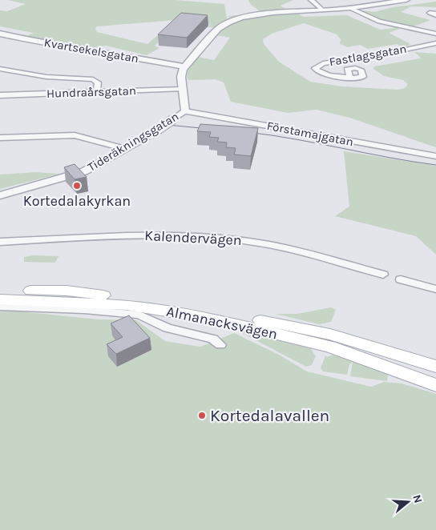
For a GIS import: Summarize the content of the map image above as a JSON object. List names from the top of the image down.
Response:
{
  "streets": {
    "main road": ["Almanacksvägen"],
    "street": [
      "Kvartsekelsgatan",
      "Fastlagsgatan",
      "Hundraårsgatan",
      "Förstamajgatan",
      "Tideräkningsgatan",
      "Kalendervägen"
    ]
  },
  "crossings": [
    ["Kvartsekelsgatan", "Tideräkningsgatan"],
    ["Hundraårsgatan", "Tideräkningsgatan"],
    ["Förstamajgatan", "Tideräkningsgatan"]
  ],
  "places": ["Kortedalakyrkan", "Kortedalavallen"],
  "north": "right"
}
